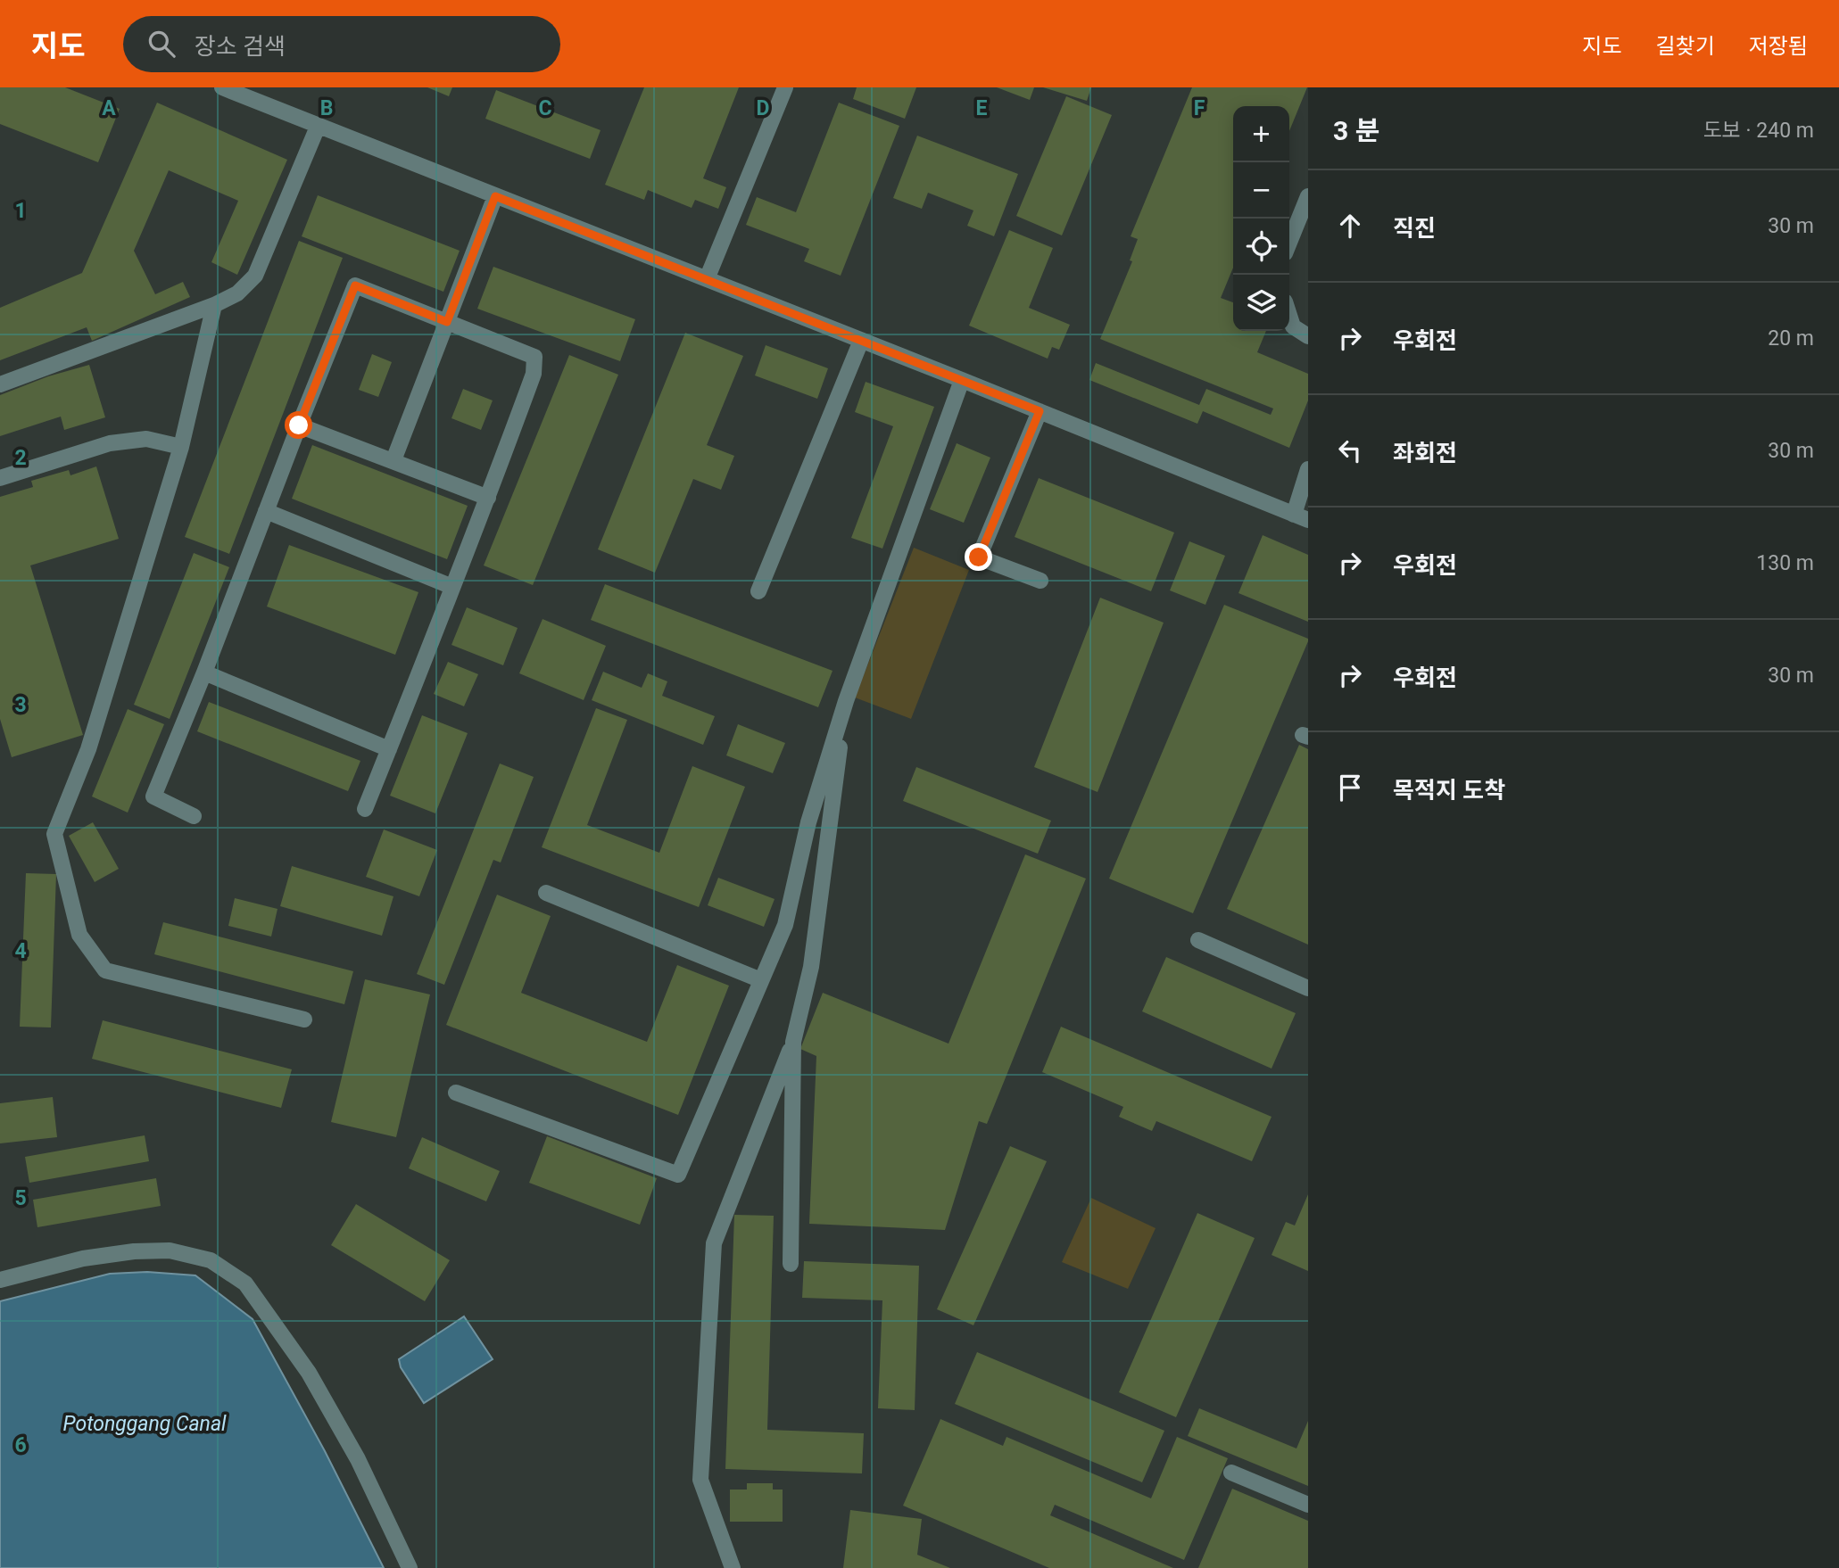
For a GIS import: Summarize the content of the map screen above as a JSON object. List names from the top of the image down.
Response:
{
  "water": ["Potonggang Canal"],
  "page": {
    "header": "지도",
    "search": "장소 검색",
    "nav": ["지도", "길찾기", "저장됨"],
    "heading": ["3 분", "도보 · 240 m"],
    "map_buttons": ["+", "−"],
    "list": [
      ["직진", "30 m"],
      ["우회전", "20 m"],
      ["좌회전", "30 m"],
      ["우회전", "130 m"],
      ["우회전", "30 m"],
      "목적지 도착"
    ]
  },
  "grid": {
    "columns": [
      "A",
      "B",
      "C",
      "D",
      "E",
      "F"
    ],
    "rows": [
      "1",
      "2",
      "3",
      "4",
      "5",
      "6"
    ]
  }
}
